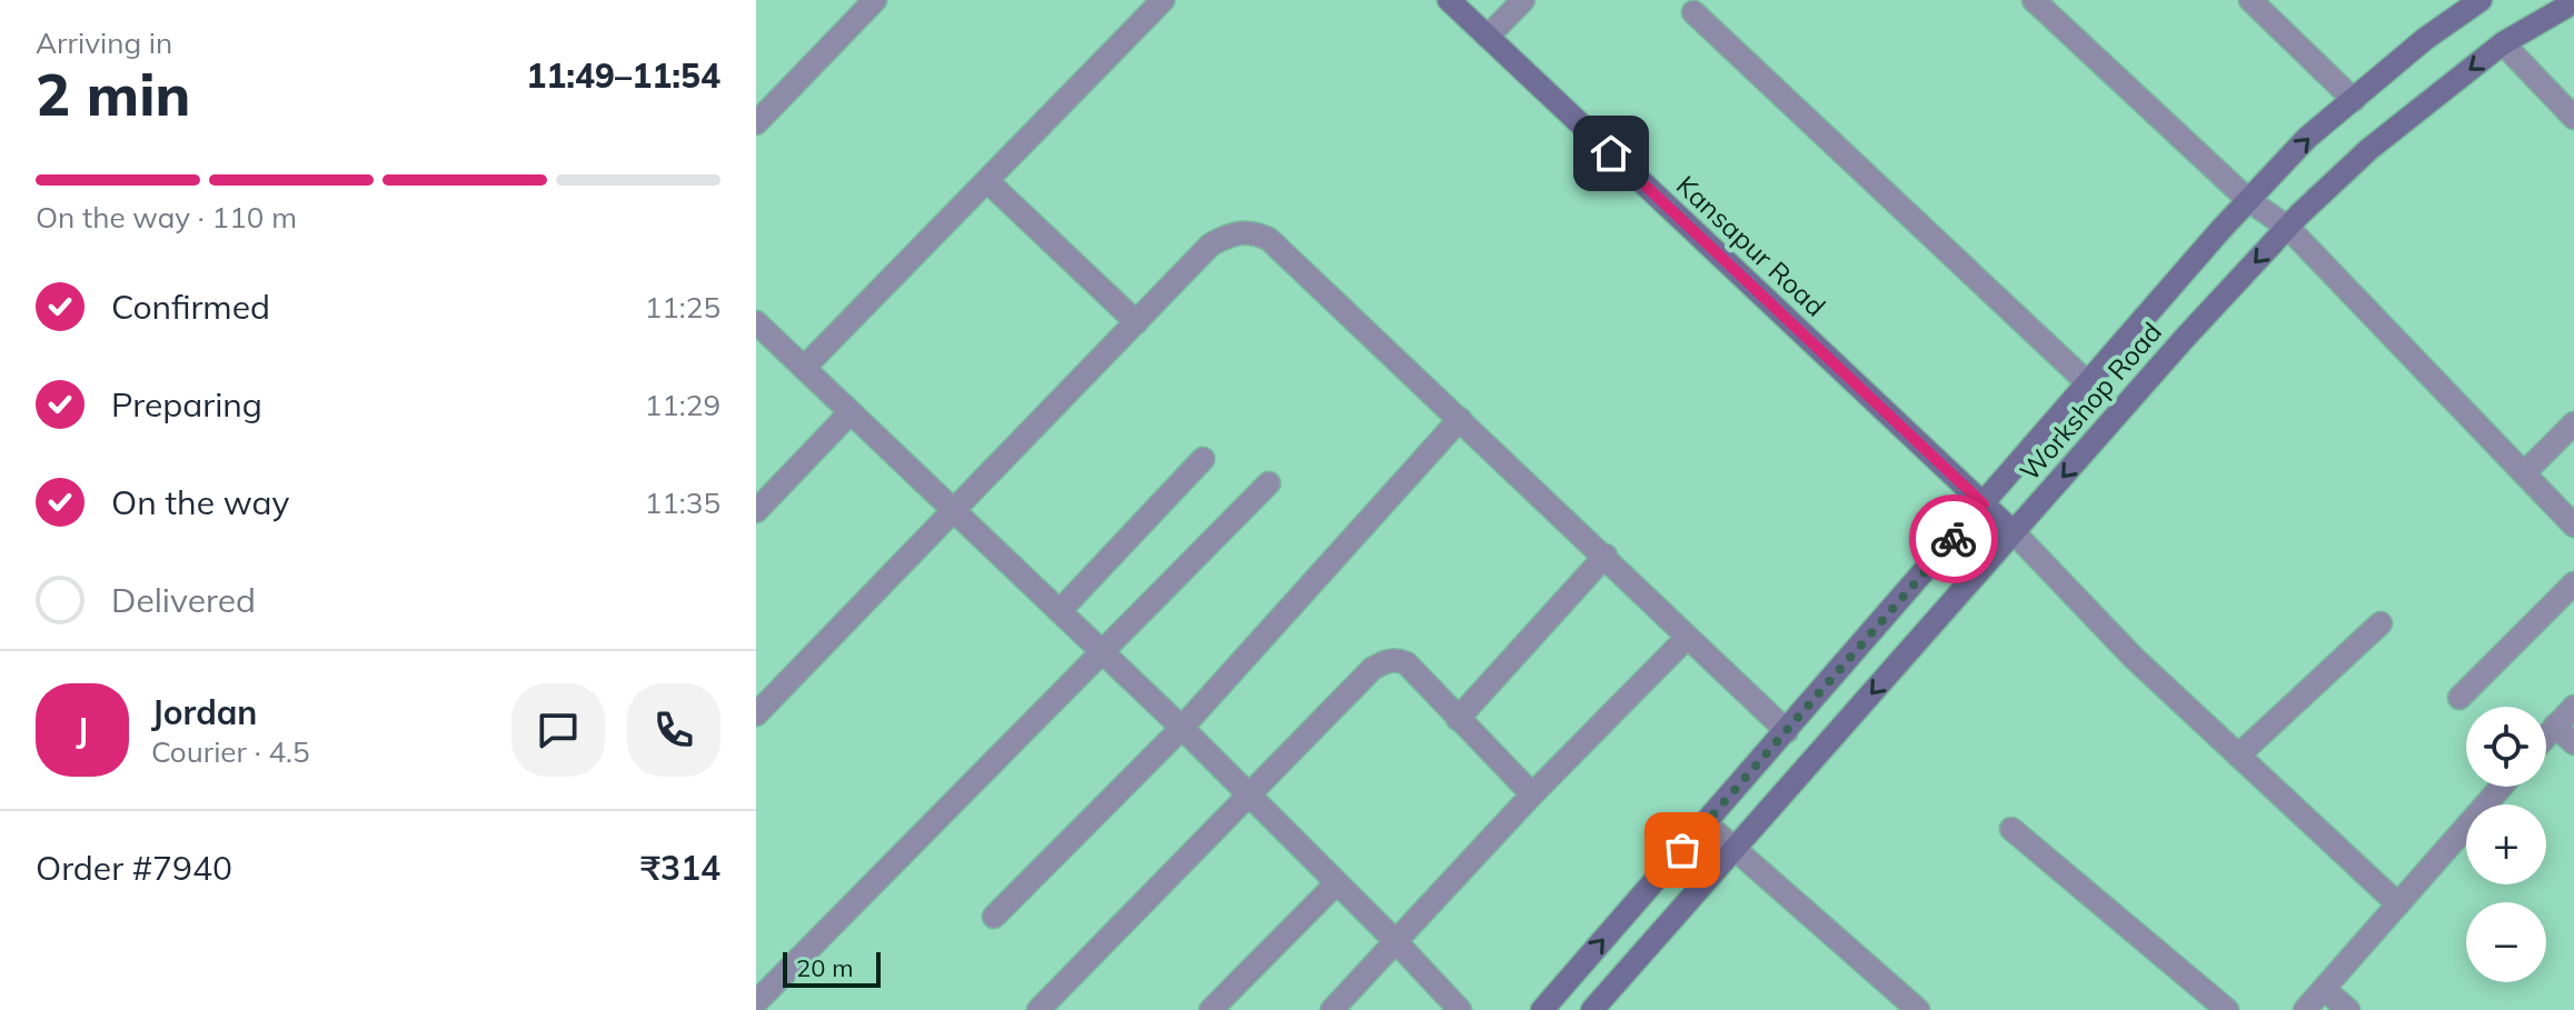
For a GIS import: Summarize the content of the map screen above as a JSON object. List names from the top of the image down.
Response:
{
  "streets": {
    "main road": ["Kansapur Road", "Workshop Road"]
  },
  "crossings": [
    ["Kansapur Road", "Workshop Road"]
  ],
  "scale_bar": "20 m",
  "page": {
    "heading": ["2 min", "Arriving in", "11:49–11:54"],
    "panel": [
      "Jordan",
      "Courier · 4.5",
      "Order #7940",
      "₹314"
    ],
    "bar": "On the way · 110 m",
    "list": [
      ["Confirmed", "11:25"],
      ["Preparing", "11:29"],
      ["On the way", "11:35"],
      "Delivered"
    ],
    "round": "J",
    "map_buttons": ["+", "−"],
    "scale": "20 m"
  }
}
